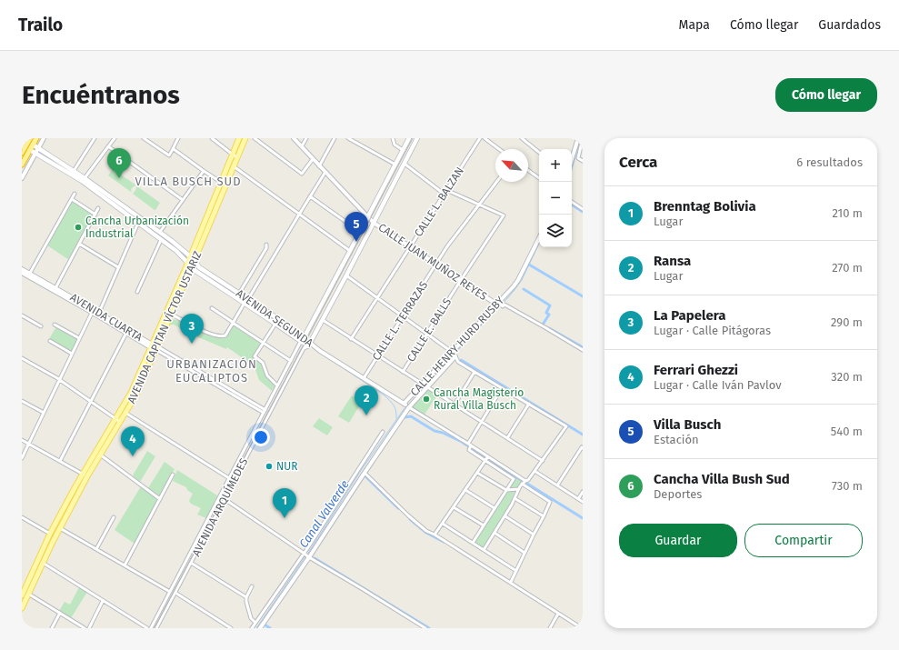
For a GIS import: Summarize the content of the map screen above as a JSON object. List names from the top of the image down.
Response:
{
  "streets": {
    "main road": ["AVENIDA SEGUNDA", "AVENIDA CAPITAN VÍCTOR USTARIZ", "AVENIDA ARQUÍMEDES"],
    "street": [
      "CALLE L. BALZAN",
      "CALLE JUAN MUÑOZ REYES",
      "AVENIDA CUARTA",
      "CALLE L. TERRAZAS",
      "CALLE E. BALLS",
      "CALLE HENRY HURD RUSBY"
    ]
  },
  "crossings": [
    ["CALLE L. BALZAN", "CALLE JUAN MUÑOZ REYES"],
    ["CALLE JUAN MUÑOZ REYES", "CALLE L. TERRAZAS"],
    ["CALLE JUAN MUÑOZ REYES", "CALLE E. BALLS"],
    ["CALLE JUAN MUÑOZ REYES", "CALLE HENRY HURD RUSBY"],
    ["CALLE JUAN MUÑOZ REYES", "AVENIDA ARQUÍMEDES"],
    ["AVENIDA CUARTA", "AVENIDA CAPITAN VÍCTOR USTARIZ"],
    ["AVENIDA CUARTA", "AVENIDA ARQUÍMEDES"],
    ["AVENIDA SEGUNDA", "CALLE L. TERRAZAS"],
    ["AVENIDA SEGUNDA", "AVENIDA CAPITAN VÍCTOR USTARIZ"],
    ["AVENIDA SEGUNDA", "CALLE HENRY HURD RUSBY"],
    ["AVENIDA SEGUNDA", "AVENIDA ARQUÍMEDES"],
    ["CALLE L. TERRAZAS", "CALLE E. BALLS"]
  ],
  "districts": ["VILLA BUSCH SUD", "URBANIZACIÓN EUCALIPTOS"],
  "water": ["Canal Valverde"],
  "places": ["Cancha Urbanización Industrial", "Cancha Magisterio Rural Villa Busch", "NUR"],
  "north": "top left",
  "page": {
    "header": "Trailo",
    "nav": ["Mapa", "Cómo llegar", "Guardados"],
    "buttons": [
      "Cómo llegar",
      ["Guardar", "Compartir"]
    ],
    "title": "Encuéntranos",
    "heading": ["Cerca", "6 resultados"],
    "pins": [
      "6",
      "5",
      "3",
      "2",
      "4",
      "1"
    ],
    "map_buttons": ["+", "−"],
    "list": [
      {
        "mark": "1",
        "name": "Brenntag Bolivia",
        "note": "Lugar",
        "value": "210 m"
      },
      {
        "mark": "2",
        "name": "Ransa",
        "note": "Lugar",
        "value": "270 m"
      },
      {
        "mark": "3",
        "name": "La Papelera",
        "note": "Lugar · Calle Pitágoras",
        "value": "290 m"
      },
      {
        "mark": "4",
        "name": "Ferrari Ghezzi",
        "note": "Lugar · Calle Iván Pavlov",
        "value": "320 m"
      },
      {
        "mark": "5",
        "name": "Villa Busch",
        "note": "Estación",
        "value": "540 m"
      },
      {
        "mark": "6",
        "name": "Cancha Villa Bush Sud",
        "note": "Deportes",
        "value": "730 m"
      }
    ]
  }
}
